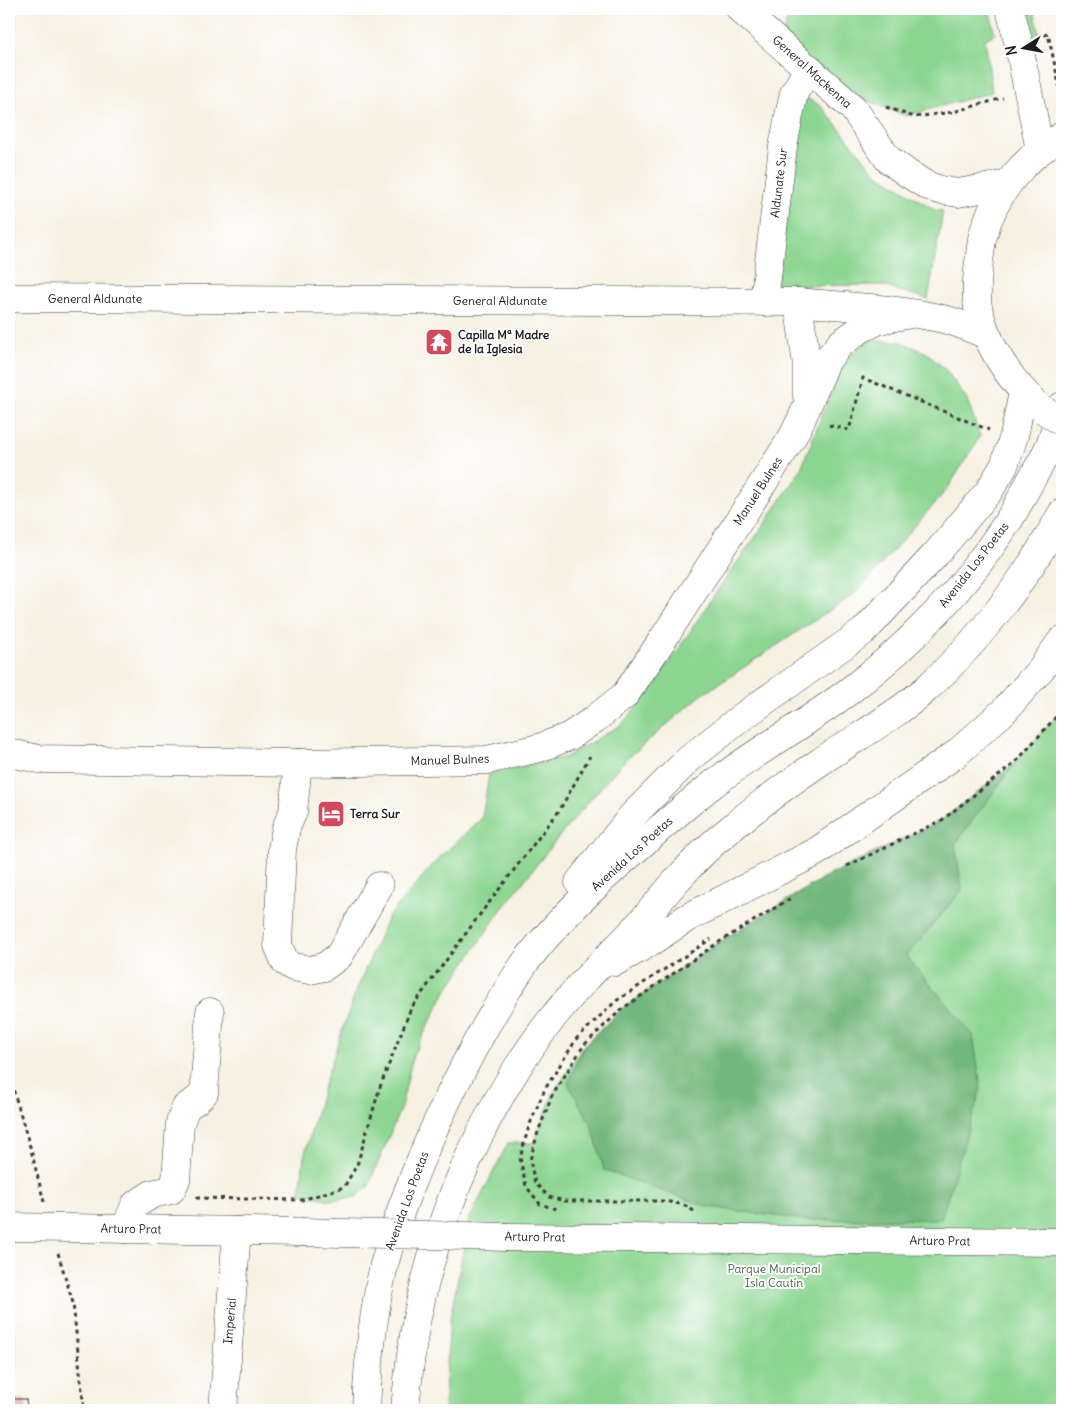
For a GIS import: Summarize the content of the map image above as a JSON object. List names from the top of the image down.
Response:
{
  "streets": {
    "main road": [
      "General Mackenna",
      "Aldunate Sur",
      "General Aldunate",
      "Manuel Bulnes",
      "Avenida Los Poetas",
      "Arturo Prat",
      "Imperial"
    ]
  },
  "crossings": [
    ["General Mackenna", "Aldunate Sur"],
    ["Aldunate Sur", "General Aldunate"],
    ["General Aldunate", "Manuel Bulnes"],
    ["Arturo Prat", "Imperial"]
  ],
  "parks": ["Parque Municipal Isla Cautín"],
  "places": {
    "temple": ["Capilla Mª Madre de la Iglesia"],
    "hotel": ["Terra Sur"]
  },
  "north": "left"
}
